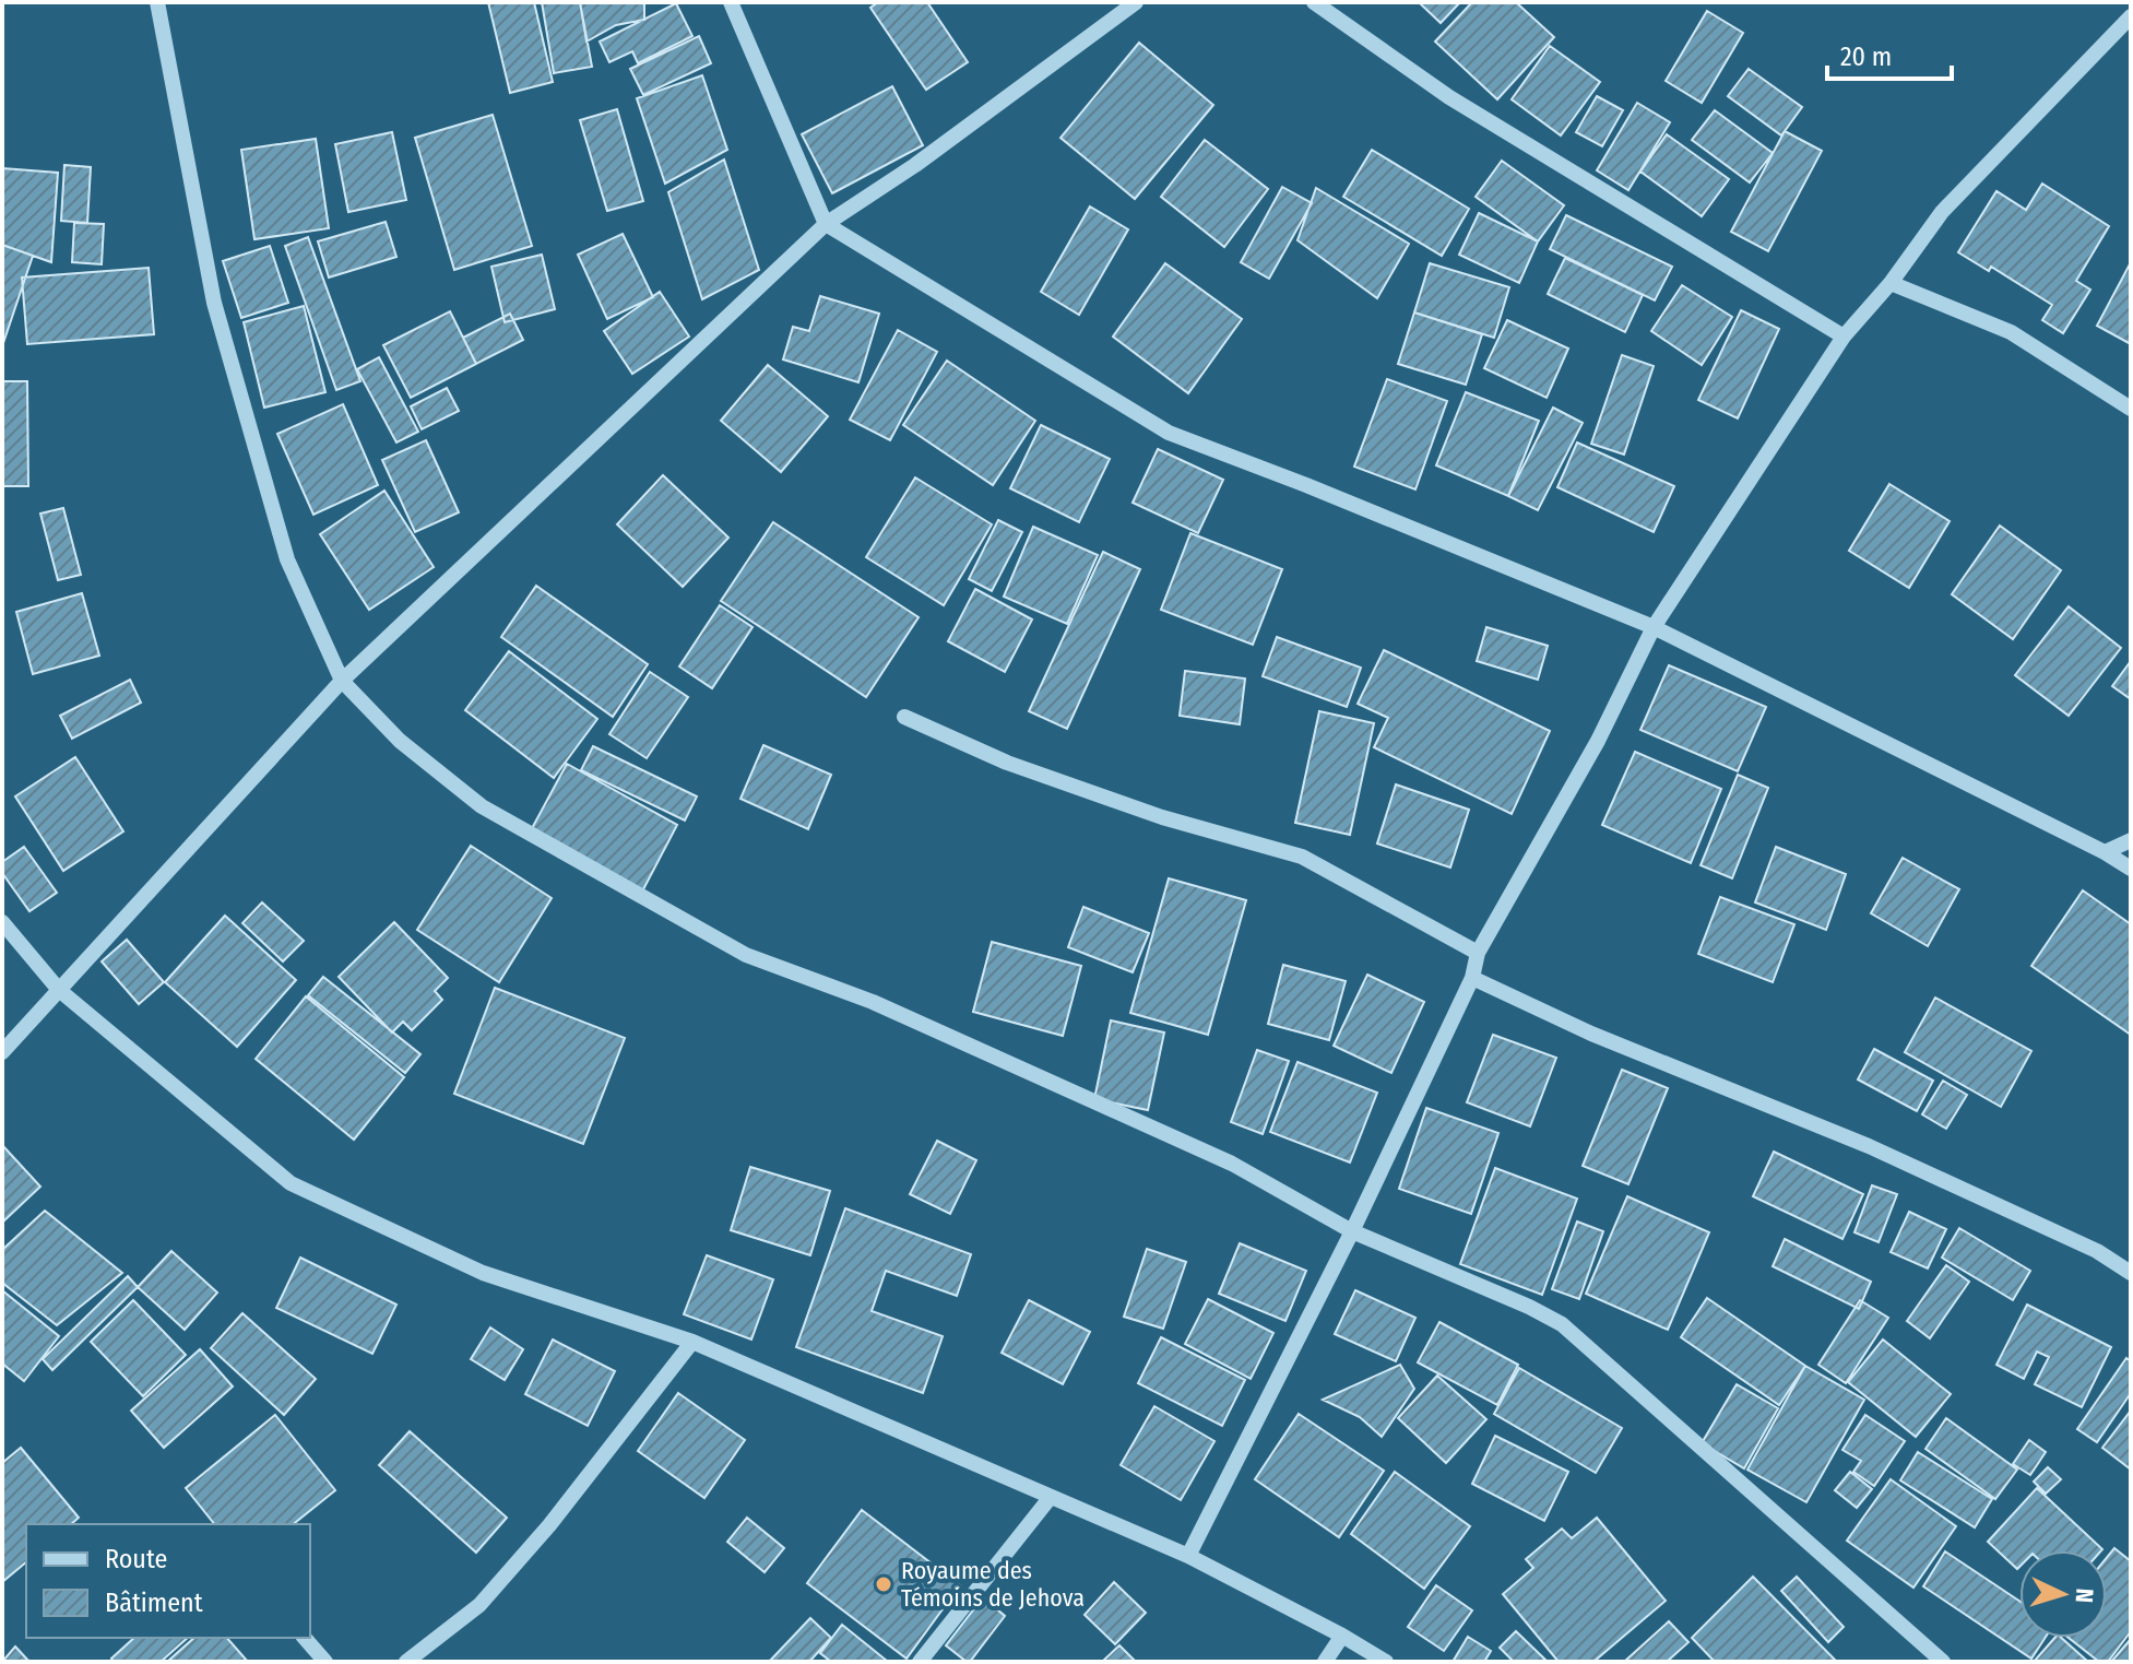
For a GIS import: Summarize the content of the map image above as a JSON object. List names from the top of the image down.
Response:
{
  "places": ["Royaume des Témoins de Jehova"],
  "legend": ["Route", "Bâtiment"],
  "scale_bar": "20 m",
  "north": "right"
}
